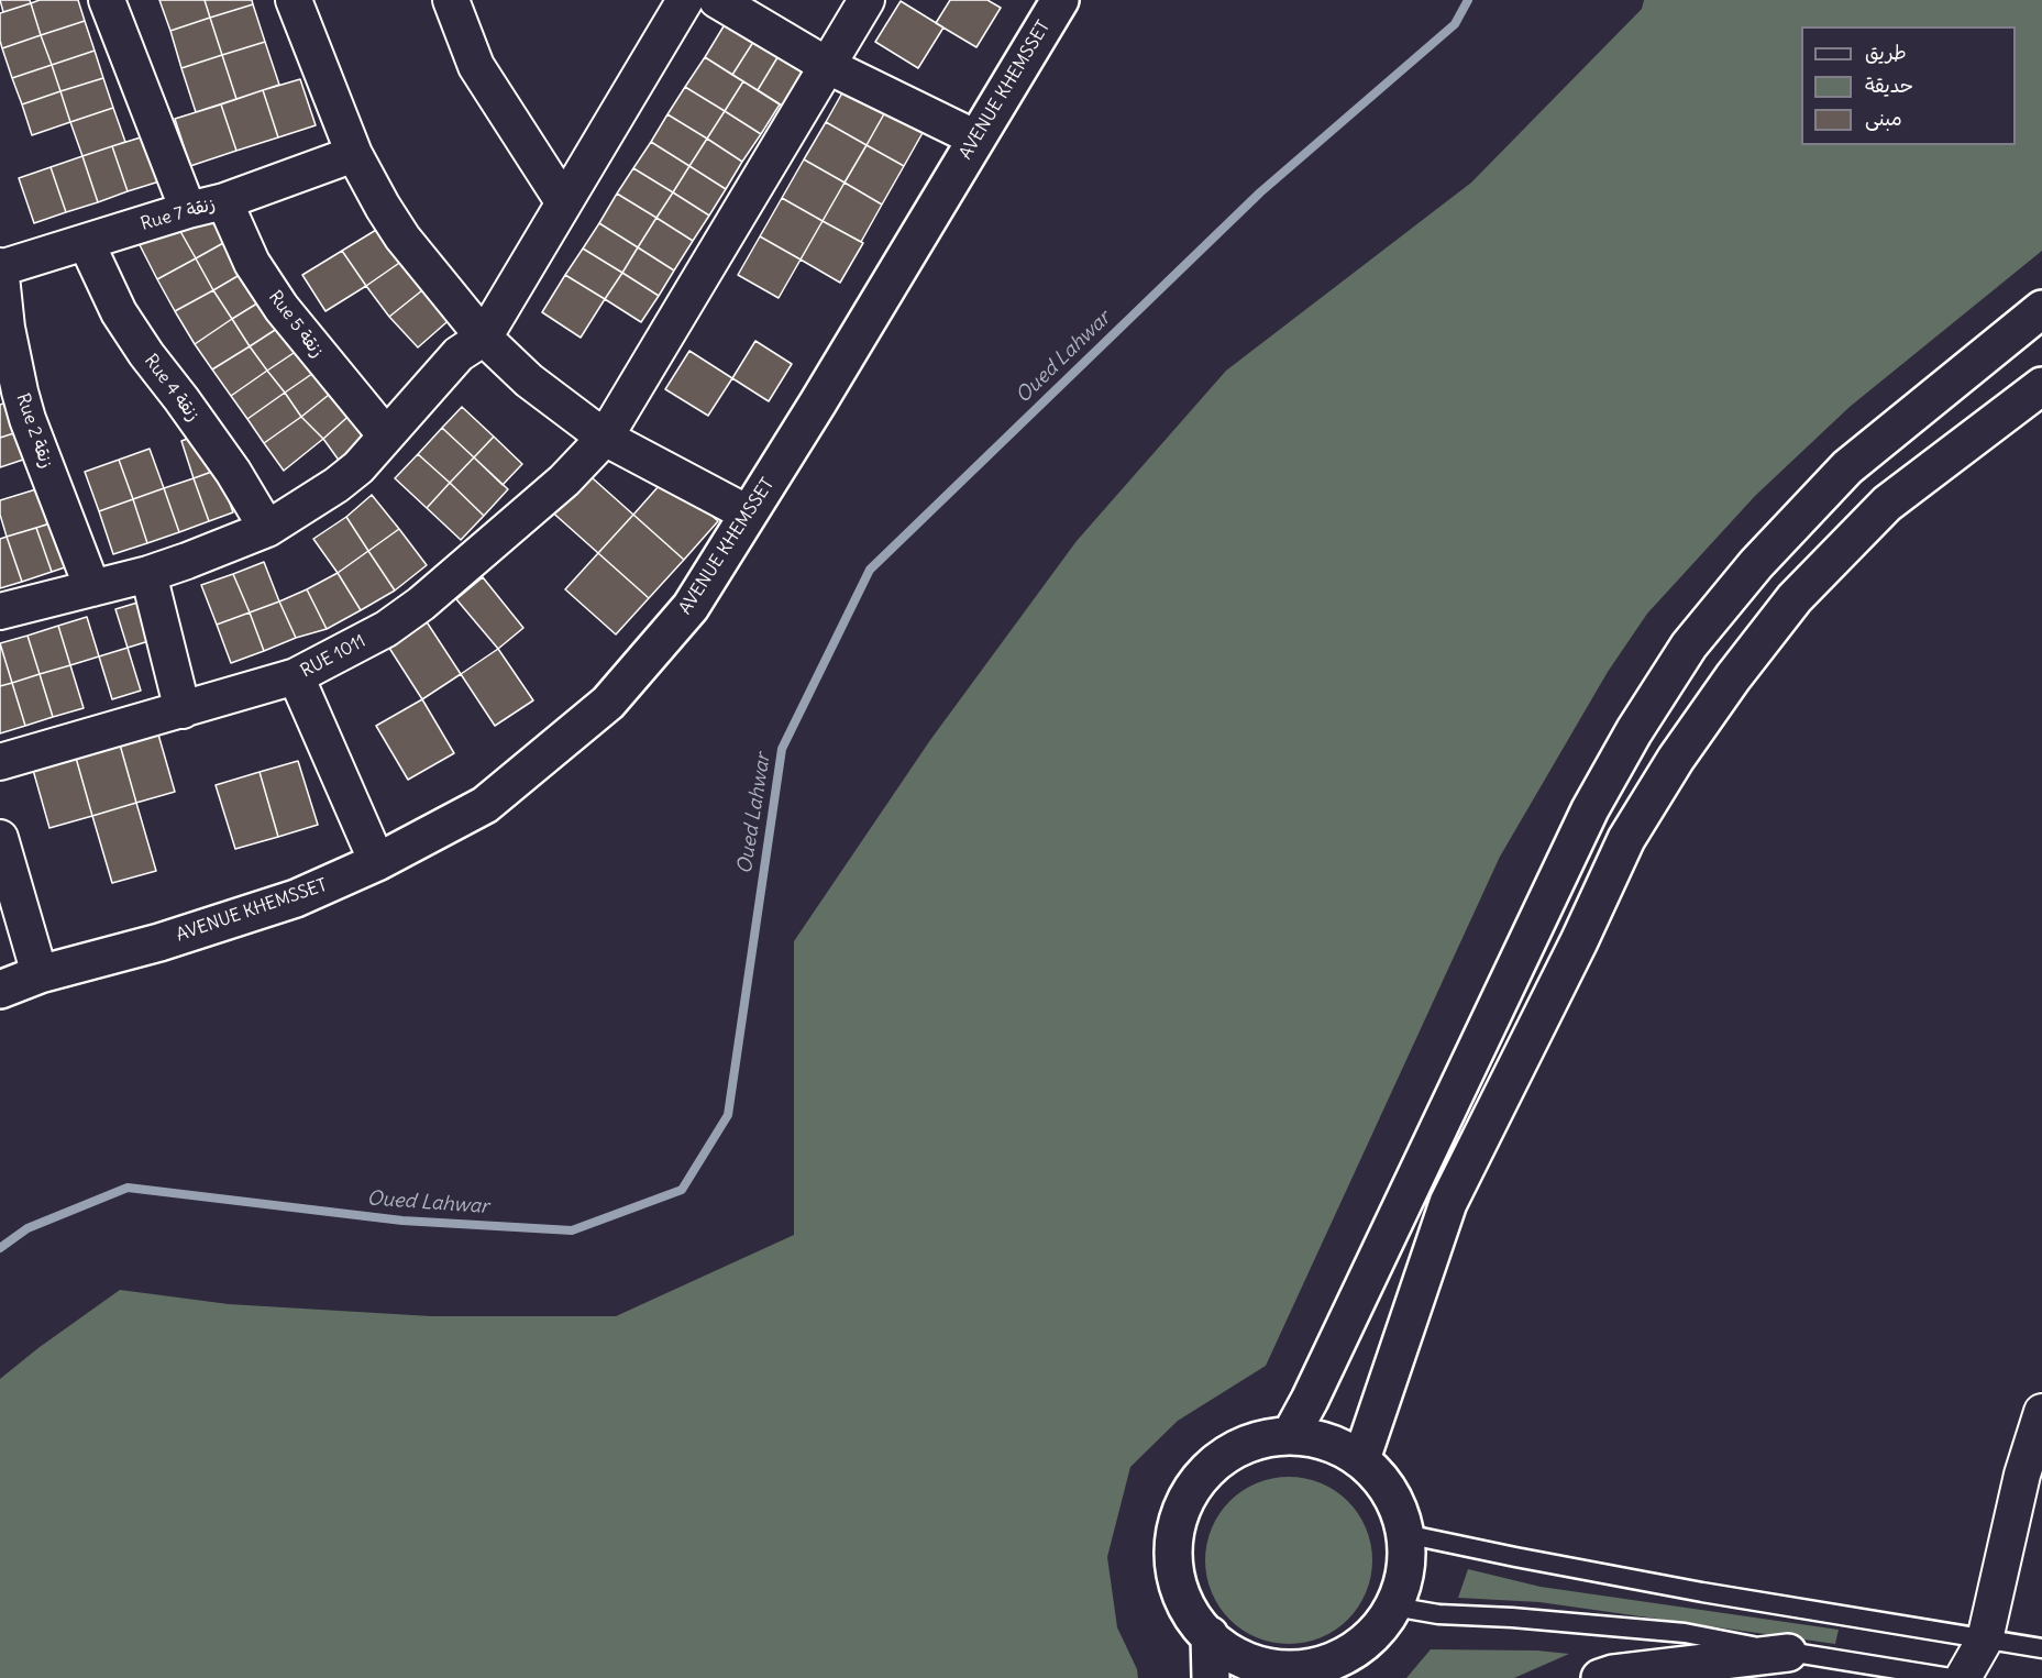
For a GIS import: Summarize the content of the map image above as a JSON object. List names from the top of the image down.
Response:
{
  "streets": {
    "street": [
      "AVENUE KHEMSSET",
      "Rue 7 زنقة",
      "Rue 5 زنقة",
      "Rue 4 زنقة",
      "Rue 2 زنقة",
      "RUE 1011"
    ]
  },
  "crossings": [
    ["Rue 7 زنقة", "Rue 5 زنقة"],
    ["Rue 7 زنقة", "Rue 4 زنقة"],
    ["Rue 7 زنقة", "Rue 2 زنقة"]
  ],
  "water": ["Oued Lahwar"],
  "legend": ["طريق", "حديقة", "مبنى"]
}
